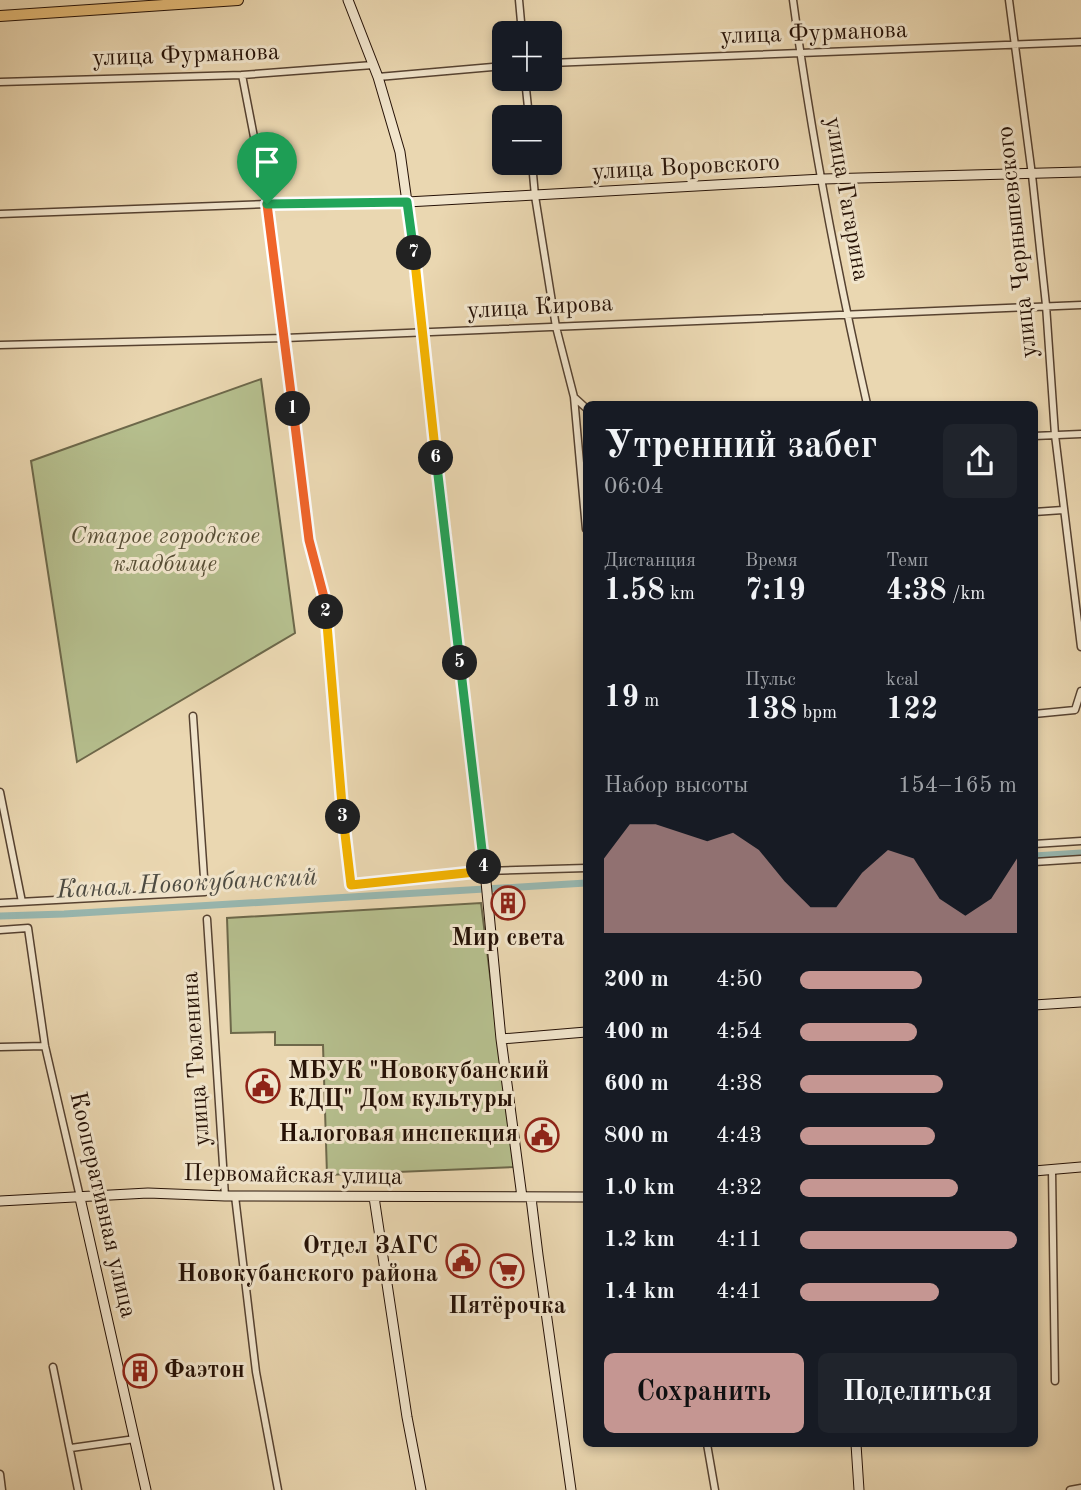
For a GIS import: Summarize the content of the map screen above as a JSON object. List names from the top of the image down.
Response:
{
  "streets": {
    "main road": ["улица Воровского", "Первомайская улица", "Кооперативная улица"],
    "street": [
      "улица Фурманова",
      "улица Гагарина",
      "улица Чернышевского",
      "улица Кирова",
      "улица Тюленина"
    ]
  },
  "crossings": [
    ["улица Фурманова", "улица Гагарина"],
    ["улица Фурманова", "улица Чернышевского"],
    ["улица Воровского", "улица Гагарина"],
    ["улица Воровского", "улица Чернышевского"],
    ["улица Гагарина", "улица Кирова"],
    ["улица Чернышевского", "улица Кирова"],
    ["улица Тюленина", "Первомайская улица"],
    ["Первомайская улица", "Кооперативная улица"]
  ],
  "water": ["Канал Новокубанский"],
  "parks": ["Старое городское кладбище"],
  "places": {
    "building": ["Мир света", "Фаэтон"],
    "public building": ["МБУК \"Новокубанский КДЦ\" Дом культуры", "Налоговая инспекция", "Отдел ЗАГС Новокубанского района"],
    "supermarket": ["Пятёрочка"]
  },
  "page": {
    "map_buttons": ["+", "−"],
    "pins": [
      "7",
      "1",
      "6",
      "2",
      "5",
      "3",
      "4"
    ],
    "heading": ["Утренний забег", "06:04"],
    "stats": [
      ["Дистанция", "1.58 km"],
      ["Время", "7:19"],
      ["Темп", "4:38 /km"],
      ["19 m"],
      ["Пульс", "138 bpm"],
      ["kcal", "122"]
    ],
    "chart": ["Набор высоты", "154–165 m"],
    "list": [
      {
        "name": "200 m",
        "note": "4:50"
      },
      {
        "name": "400 m",
        "note": "4:54"
      },
      {
        "name": "600 m",
        "note": "4:38"
      },
      {
        "name": "800 m",
        "note": "4:43"
      },
      {
        "name": "1.0 km",
        "note": "4:32"
      },
      {
        "name": "1.2 km",
        "note": "4:11"
      },
      {
        "name": "1.4 km",
        "note": "4:41"
      }
    ],
    "buttons": ["Сохранить", "Поделиться"]
  }
}
